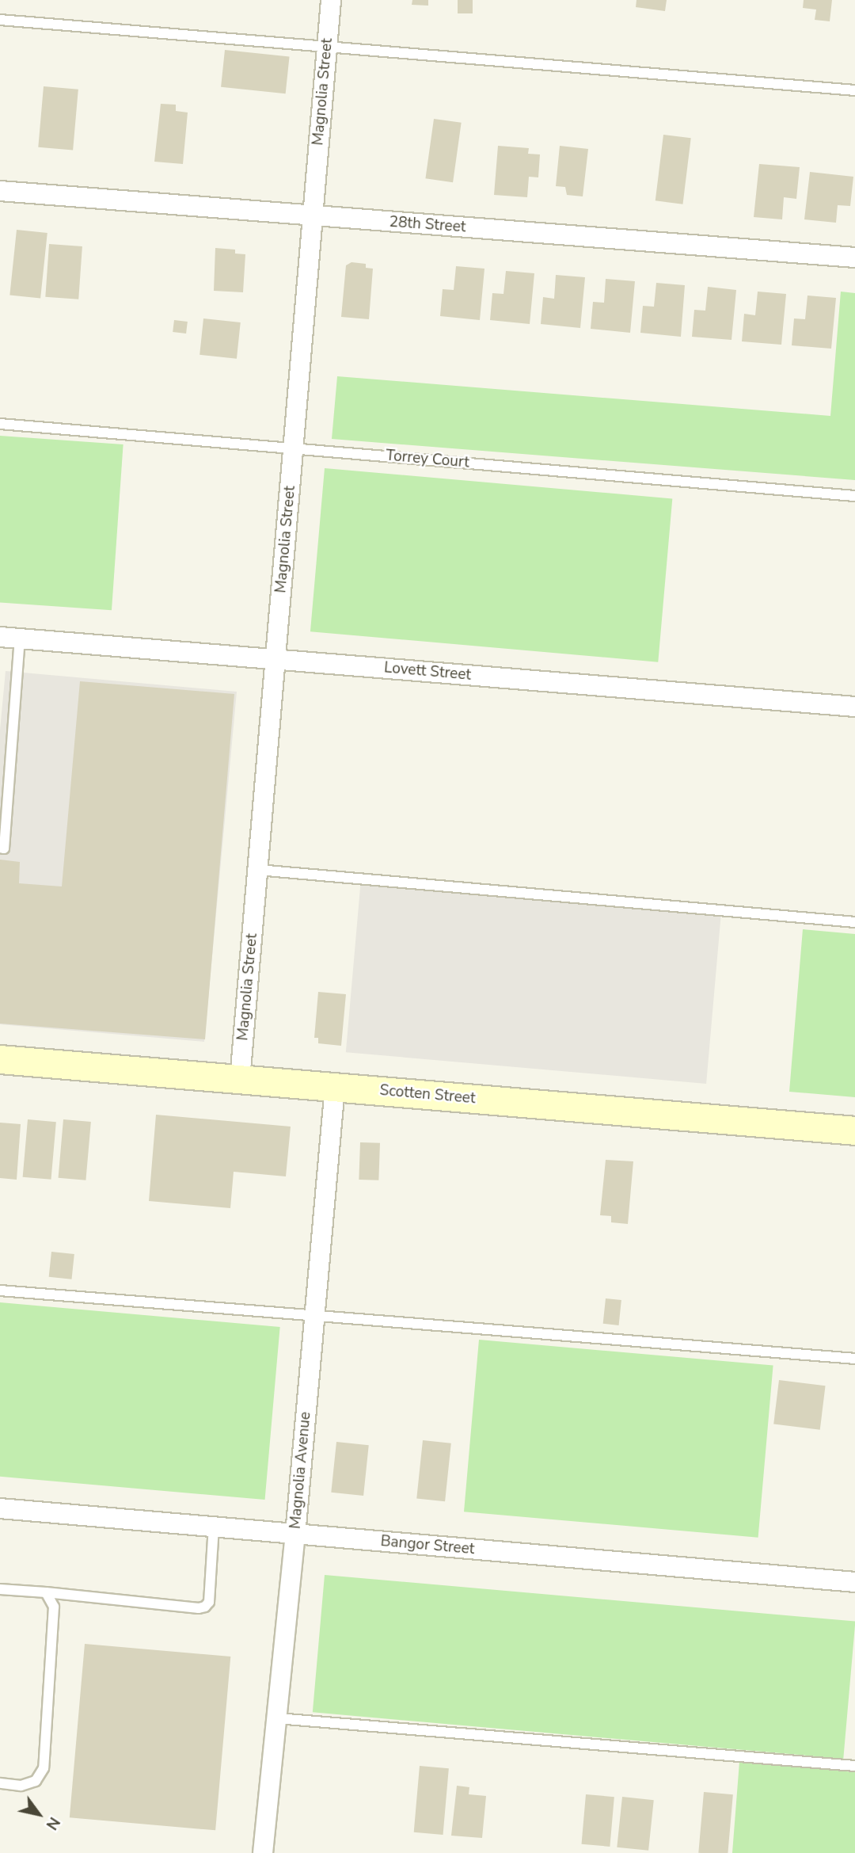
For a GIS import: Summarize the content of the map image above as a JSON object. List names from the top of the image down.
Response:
{
  "streets": {
    "street": [
      "Magnolia Street",
      "28th Street",
      "Lovett Street",
      "Scotten Street",
      "Magnolia Avenue",
      "Bangor Street"
    ],
    "lane": ["Torrey Court"]
  },
  "crossings": [
    ["Magnolia Street", "28th Street"],
    ["Magnolia Street", "Torrey Court"],
    ["Magnolia Street", "Lovett Street"],
    ["Magnolia Street", "Scotten Street"],
    ["Scotten Street", "Magnolia Avenue"],
    ["Magnolia Avenue", "Bangor Street"]
  ],
  "north": "bottom right"
}
